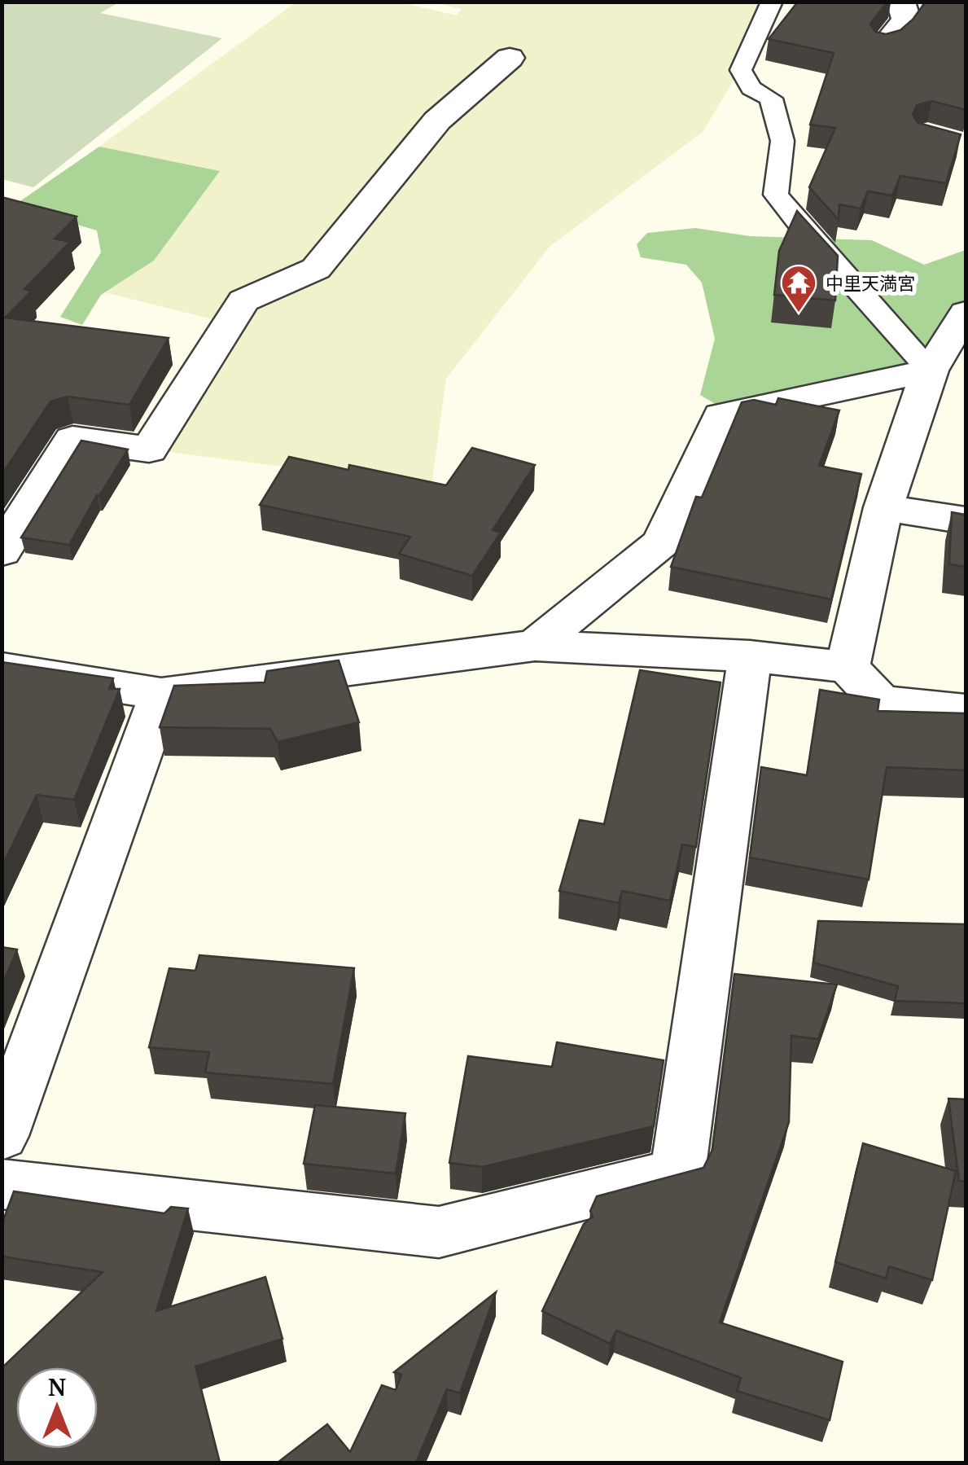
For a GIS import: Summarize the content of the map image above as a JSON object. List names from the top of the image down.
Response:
{
  "places": {
    "temple": ["中里天満宮"]
  },
  "north": "top"
}
